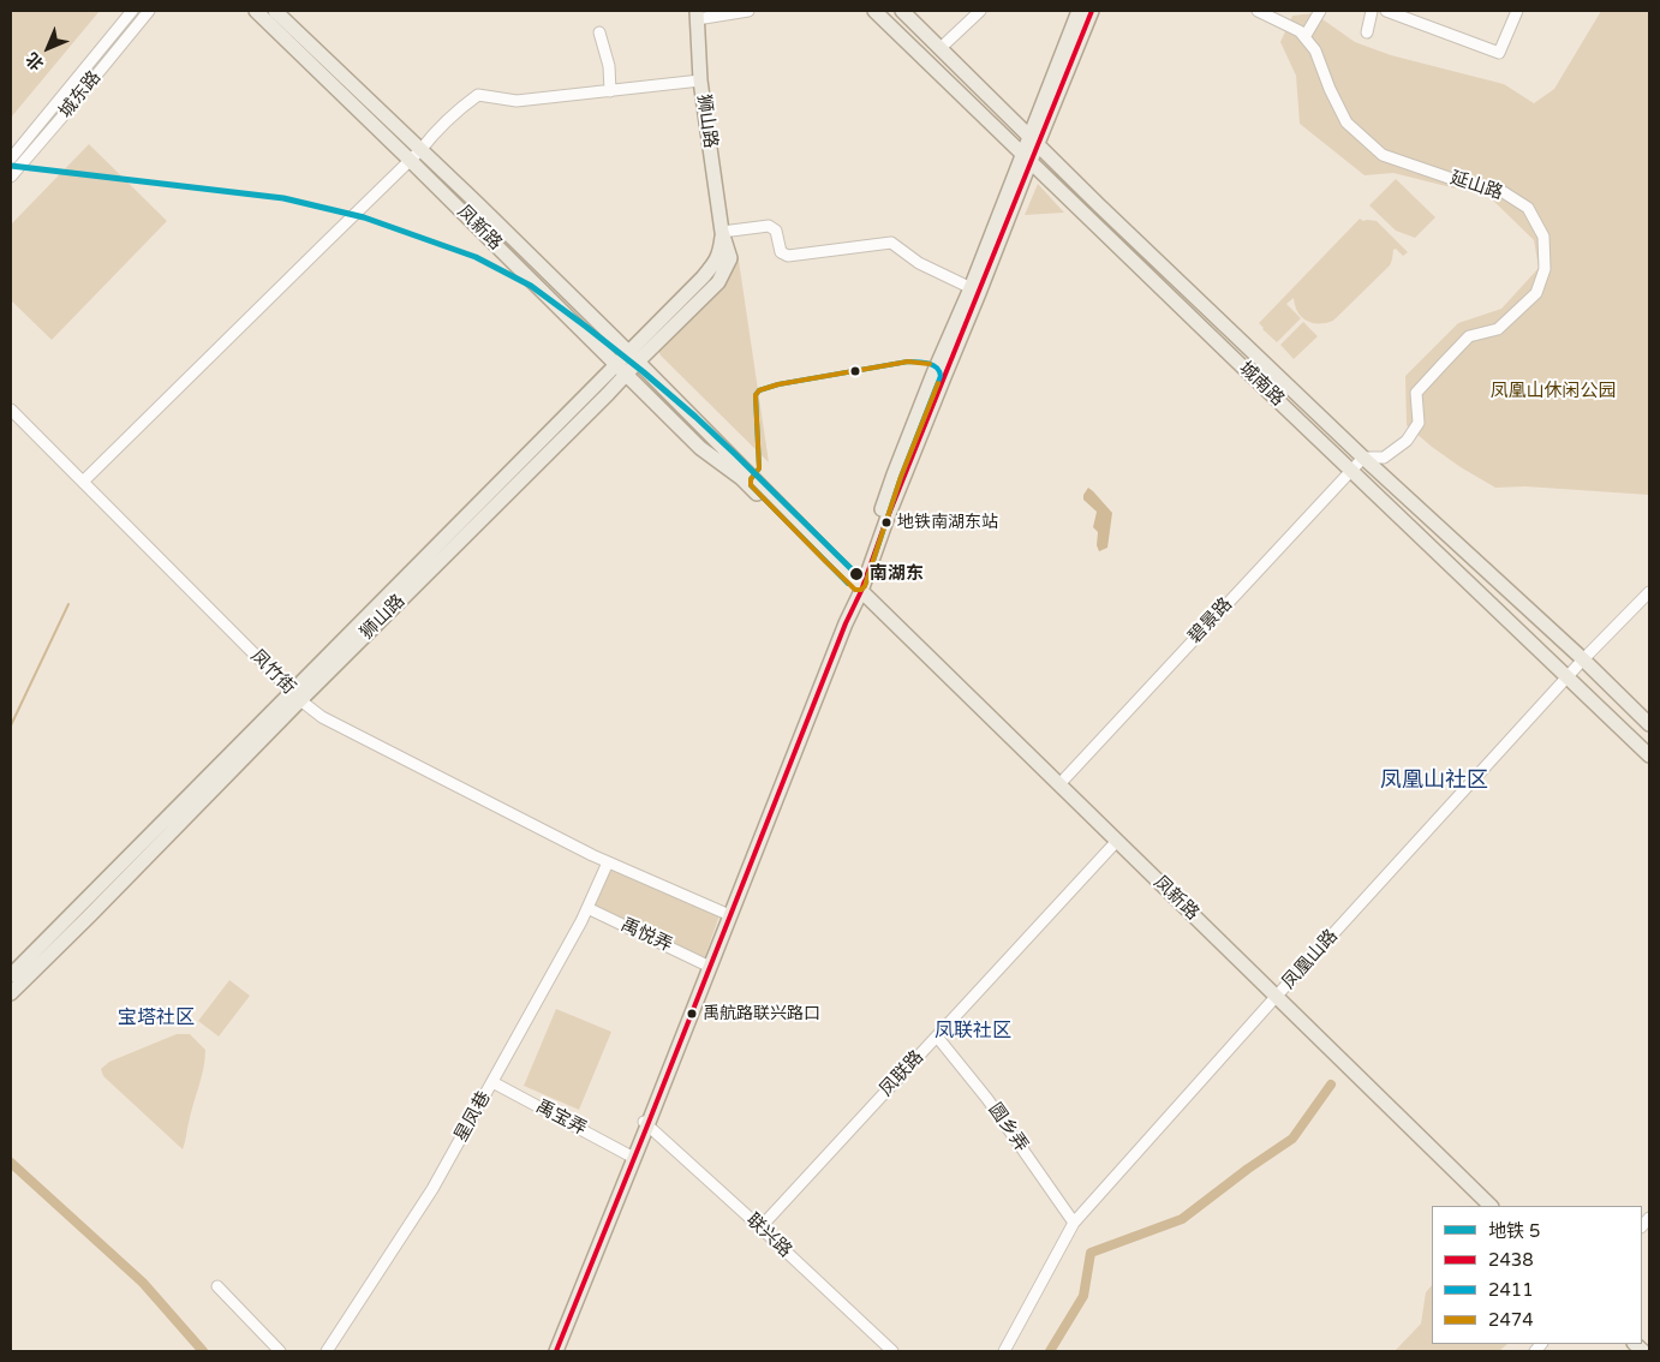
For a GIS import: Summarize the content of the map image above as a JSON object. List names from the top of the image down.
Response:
{
  "streets": {
    "main road": ["狮山路", "凤新路", "城南路"],
    "street": [
      "城东路",
      "延山路",
      "碧景路",
      "凤竹街",
      "禹悦弄",
      "凤凰山路",
      "凤联路",
      "星凤巷",
      "禹宝弄",
      "圆乡弄",
      "联兴路"
    ]
  },
  "crossings": [
    ["狮山路", "凤新路"],
    ["狮山路", "凤竹街"],
    ["延山路", "城南路"],
    ["延山路", "碧景路"],
    ["凤新路", "碧景路"],
    ["凤新路", "凤凰山路"],
    ["凤新路", "凤联路"],
    ["城南路", "碧景路"],
    ["城南路", "凤凰山路"],
    ["凤竹街", "星凤巷"],
    ["禹悦弄", "星凤巷"],
    ["凤凰山路", "圆乡弄"],
    ["凤联路", "圆乡弄"],
    ["凤联路", "联兴路"],
    ["星凤巷", "禹宝弄"]
  ],
  "districts": ["凤凰山社区", "宝塔社区", "凤联社区"],
  "parks": ["凤凰山休闲公园"],
  "places": ["地铁南湖东站", "南湖东", "禹航路联兴路口"],
  "lines": [
    "transit line 2438",
    "metro line 5",
    "transit line 2411",
    "transit line 2474"
  ],
  "legend": [
    "地铁 5",
    "2438",
    "2411",
    "2474"
  ],
  "north": "bottom left"
}
